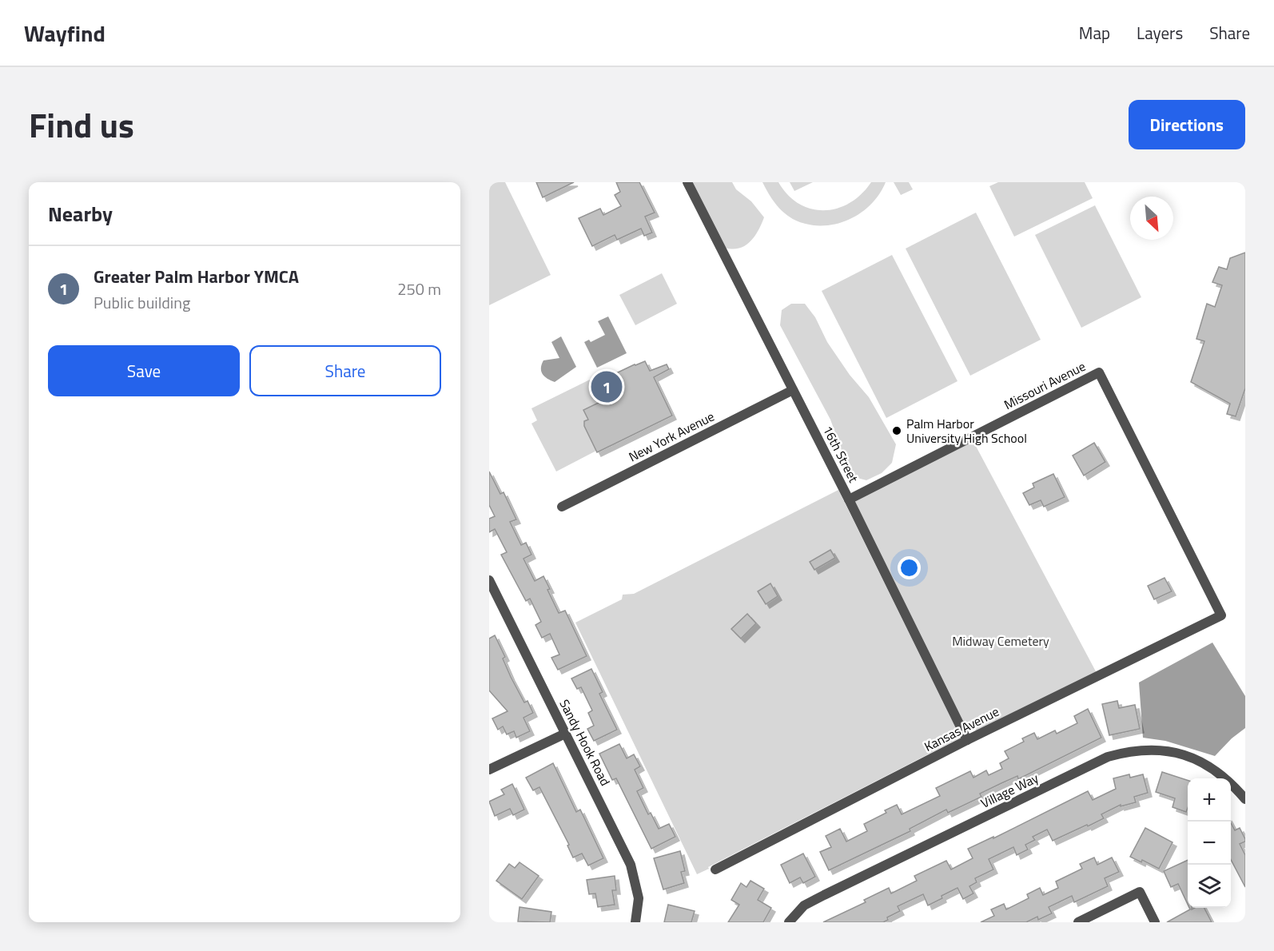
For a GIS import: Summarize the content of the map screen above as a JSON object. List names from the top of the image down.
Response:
{
  "streets": {
    "street": [
      "Missouri Avenue",
      "New York Avenue",
      "16th Street",
      "Kansas Avenue",
      "Sandy Hook Road",
      "Village Way"
    ]
  },
  "crossings": [
    ["Missouri Avenue", "16th Street"],
    ["Missouri Avenue", "Kansas Avenue"],
    ["New York Avenue", "16th Street"],
    ["16th Street", "Kansas Avenue"]
  ],
  "parks": ["Midway Cemetery"],
  "places": ["Palm Harbor University High School"],
  "north": "bottom right",
  "page": {
    "header": "Wayfind",
    "nav": ["Map", "Layers", "Share"],
    "title": "Find us",
    "buttons": [
      "Directions",
      ["Save", "Share"]
    ],
    "heading": "Nearby",
    "list": [
      {
        "mark": "1",
        "name": "Greater Palm Harbor YMCA",
        "note": "Public building",
        "value": "250 m"
      }
    ],
    "pins": "1",
    "map_buttons": ["+", "−"]
  }
}
